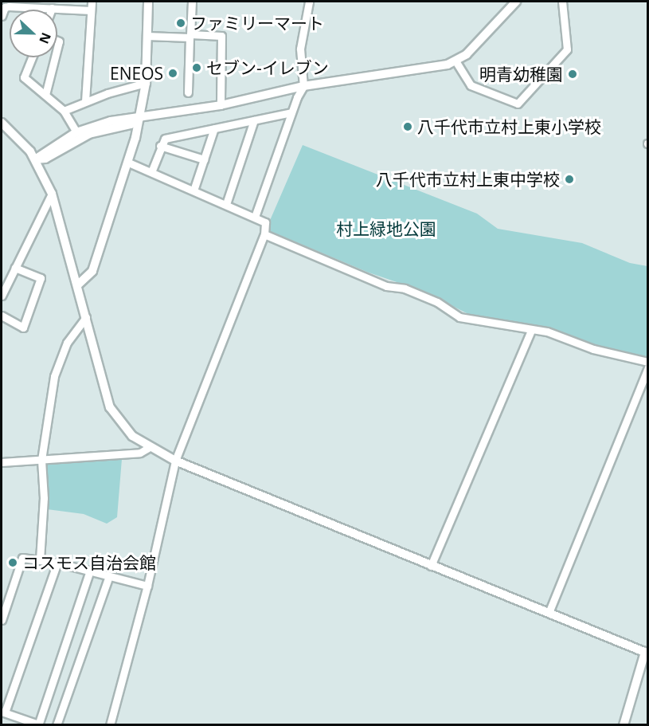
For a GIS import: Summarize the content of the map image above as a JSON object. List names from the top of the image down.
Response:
{
  "parks": ["村上緑地公園"],
  "places": [
    "ファミリーマート",
    "セブン-イレブン",
    "ENEOS",
    "明青幼稚園",
    "八千代市立村上東小学校",
    "八千代市立村上東中学校",
    "コスモス自治会館"
  ],
  "north": "right"
}
